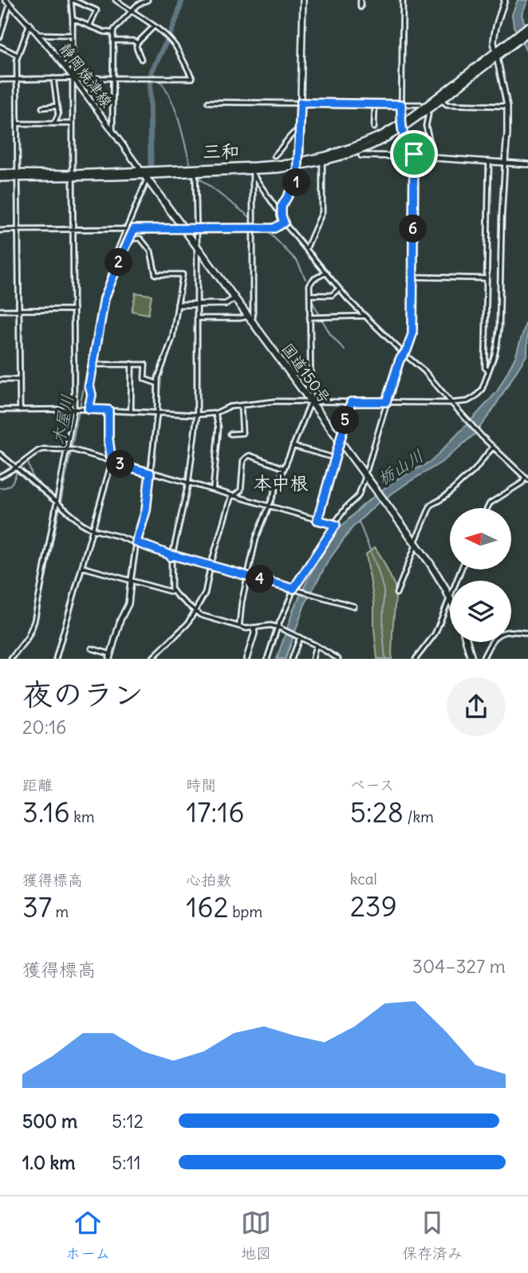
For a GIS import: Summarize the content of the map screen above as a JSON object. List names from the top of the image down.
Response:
{
  "streets": {
    "highway": ["国道150号"],
    "street": ["静岡焼津線"]
  },
  "crossings": [
    ["静岡焼津線", "国道150号"]
  ],
  "districts": ["三和", "本中根"],
  "water": ["木屋川", "栃山川"],
  "north": "left",
  "page": {
    "pins": [
      "1",
      "6",
      "2",
      "5",
      "3",
      "4"
    ],
    "heading": ["夜のラン", "20:16"],
    "stats": [
      ["距離", "3.16 km"],
      ["時間", "17:16"],
      ["ペース", "5:28 /km"],
      ["獲得標高", "37 m"],
      ["心拍数", "162 bpm"],
      ["kcal", "239"]
    ],
    "chart": ["獲得標高", "304–327 m"],
    "list": [
      {
        "name": "500 m",
        "note": "5:12"
      },
      {
        "name": "1.0 km",
        "note": "5:11"
      }
    ],
    "tabs": ["ホーム", "地図", "保存済み"]
  }
}
